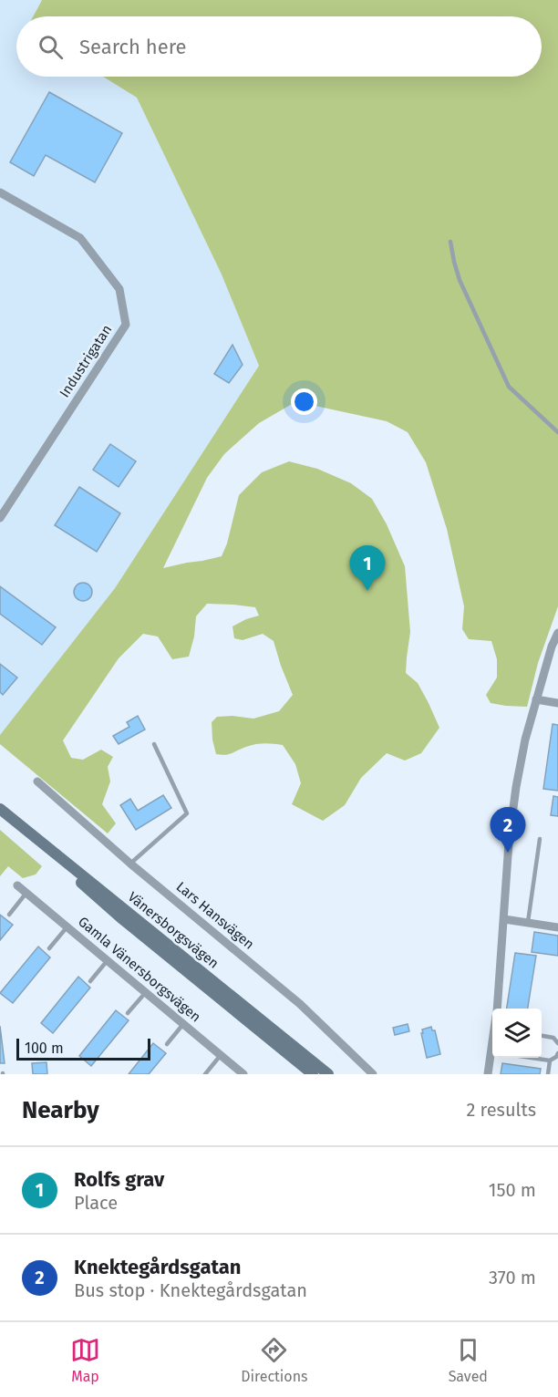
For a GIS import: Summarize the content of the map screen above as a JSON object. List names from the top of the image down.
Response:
{
  "streets": {
    "main road": ["Vänersborgsvägen"],
    "street": ["Industrigatan", "Lars Hansvägen", "Gamla Vänersborgsvägen"]
  },
  "scale_bar": "100 m",
  "page": {
    "search": "Search here",
    "pins": ["1", "2"],
    "scale": "100 m",
    "heading": ["Nearby", "2 results"],
    "list": [
      {
        "mark": "1",
        "name": "Rolfs grav",
        "note": "Place",
        "value": "150 m"
      },
      {
        "mark": "2",
        "name": "Knektegårdsgatan",
        "note": "Bus stop · Knektegårdsgatan",
        "value": "370 m"
      }
    ],
    "nav": ["Map", "Directions", "Saved"]
  }
}
